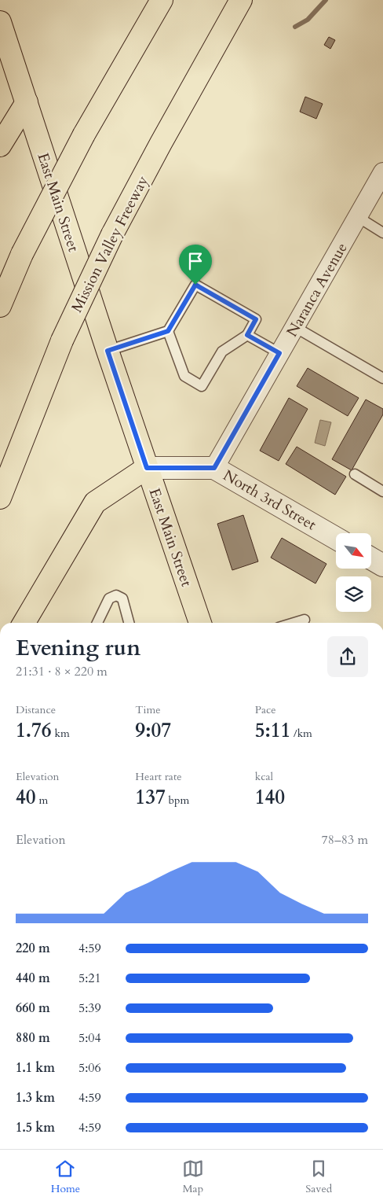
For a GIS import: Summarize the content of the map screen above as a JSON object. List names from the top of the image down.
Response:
{
  "streets": {
    "main road": ["East Main Street", "Mission Valley Freeway"],
    "street": ["Naranca Avenue", "North 3rd Street"]
  },
  "crossings": [
    ["East Main Street", "North 3rd Street"],
    ["Naranca Avenue", "North 3rd Street"]
  ],
  "north": "bottom right",
  "page": {
    "heading": ["Evening run", "21:31 · 8 × 220 m"],
    "stats": [
      ["Distance", "1.76 km"],
      ["Time", "9:07"],
      ["Pace", "5:11 /km"],
      ["Elevation", "40 m"],
      ["Heart rate", "137 bpm"],
      ["kcal", "140"]
    ],
    "chart": ["Elevation", "78–83 m"],
    "list": [
      {
        "name": "220 m",
        "note": "4:59"
      },
      {
        "name": "440 m",
        "note": "5:21"
      },
      {
        "name": "660 m",
        "note": "5:39"
      },
      {
        "name": "880 m",
        "note": "5:04"
      },
      {
        "name": "1.1 km",
        "note": "5:06"
      },
      {
        "name": "1.3 km",
        "note": "4:59"
      },
      {
        "name": "1.5 km",
        "note": "4:59"
      }
    ],
    "tabs": ["Home", "Map", "Saved"]
  }
}
